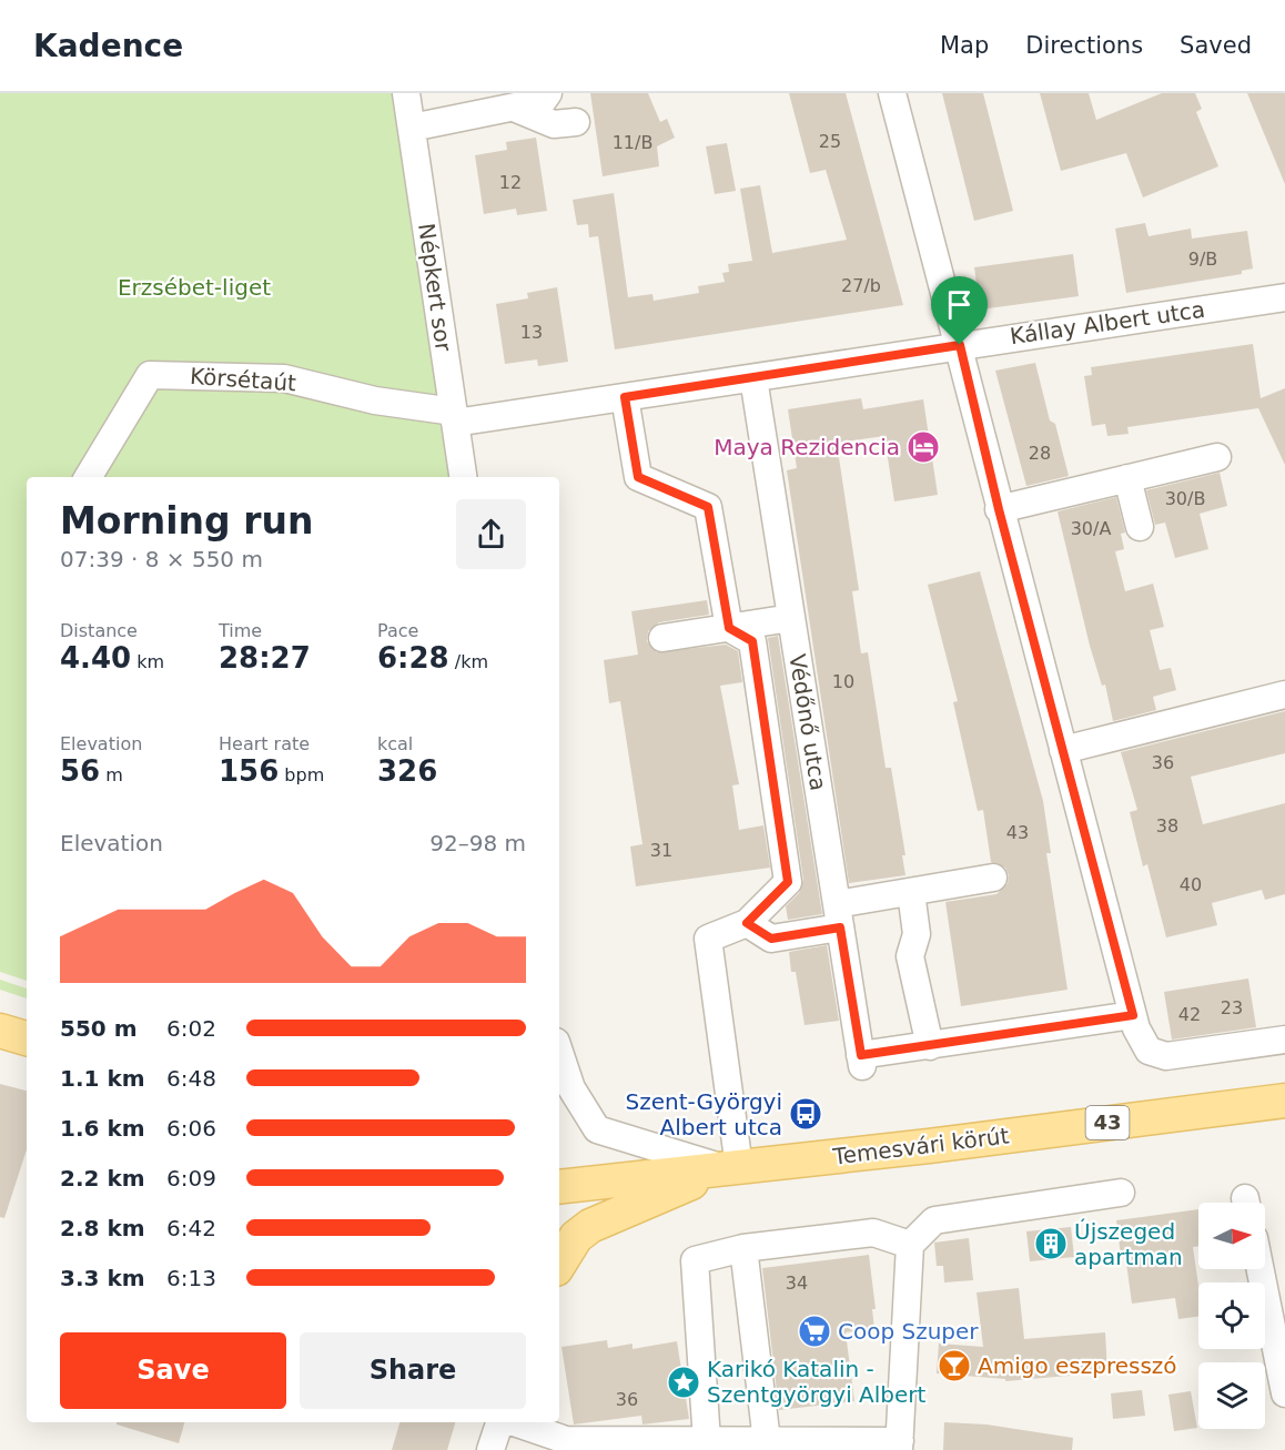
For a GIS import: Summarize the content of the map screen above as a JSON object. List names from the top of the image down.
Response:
{
  "streets": {
    "main road": ["43", "Temesvári körút"],
    "street": [
      "Népkert sor",
      "Kállay Albert utca",
      "Körsétaút",
      "Védőnő utca"
    ]
  },
  "crossings": [
    ["Népkert sor", "Kállay Albert utca"],
    ["Népkert sor", "Körsétaút"],
    ["Kállay Albert utca", "Körsétaút"],
    ["Kállay Albert utca", "Védőnő utca"]
  ],
  "parks": ["Erzsébet-liget"],
  "places": {
    "hotel": ["Maya Rezidencia"],
    "bus stop": ["Szent-Györgyi Albert utca"],
    "building": ["Újszeged apartman"],
    "supermarket": ["Coop Szuper"],
    "bar": ["Amigo eszpresszó"],
    "place": ["Karikó Katalin - Szentgyörgyi Albert"]
  },
  "house_numbers": [
    "25",
    "11/B",
    "12",
    "9/B",
    "27/b",
    "13",
    "28",
    "30/B",
    "30/A",
    "10",
    "36",
    "38",
    "43",
    "31",
    "40",
    "23",
    "42",
    "34",
    "36"
  ],
  "north": "right",
  "page": {
    "header": "Kadence",
    "nav": ["Map", "Directions", "Saved"],
    "heading": ["Morning run", "07:39 · 8 × 550 m"],
    "stats": [
      ["Distance", "4.40 km"],
      ["Time", "28:27"],
      ["Pace", "6:28 /km"],
      ["Elevation", "56 m"],
      ["Heart rate", "156 bpm"],
      ["kcal", "326"]
    ],
    "chart": ["Elevation", "92–98 m"],
    "list": [
      {
        "name": "550 m",
        "note": "6:02"
      },
      {
        "name": "1.1 km",
        "note": "6:48"
      },
      {
        "name": "1.6 km",
        "note": "6:06"
      },
      {
        "name": "2.2 km",
        "note": "6:09"
      },
      {
        "name": "2.8 km",
        "note": "6:42"
      },
      {
        "name": "3.3 km",
        "note": "6:13"
      }
    ],
    "buttons": ["Save", "Share"]
  }
}
